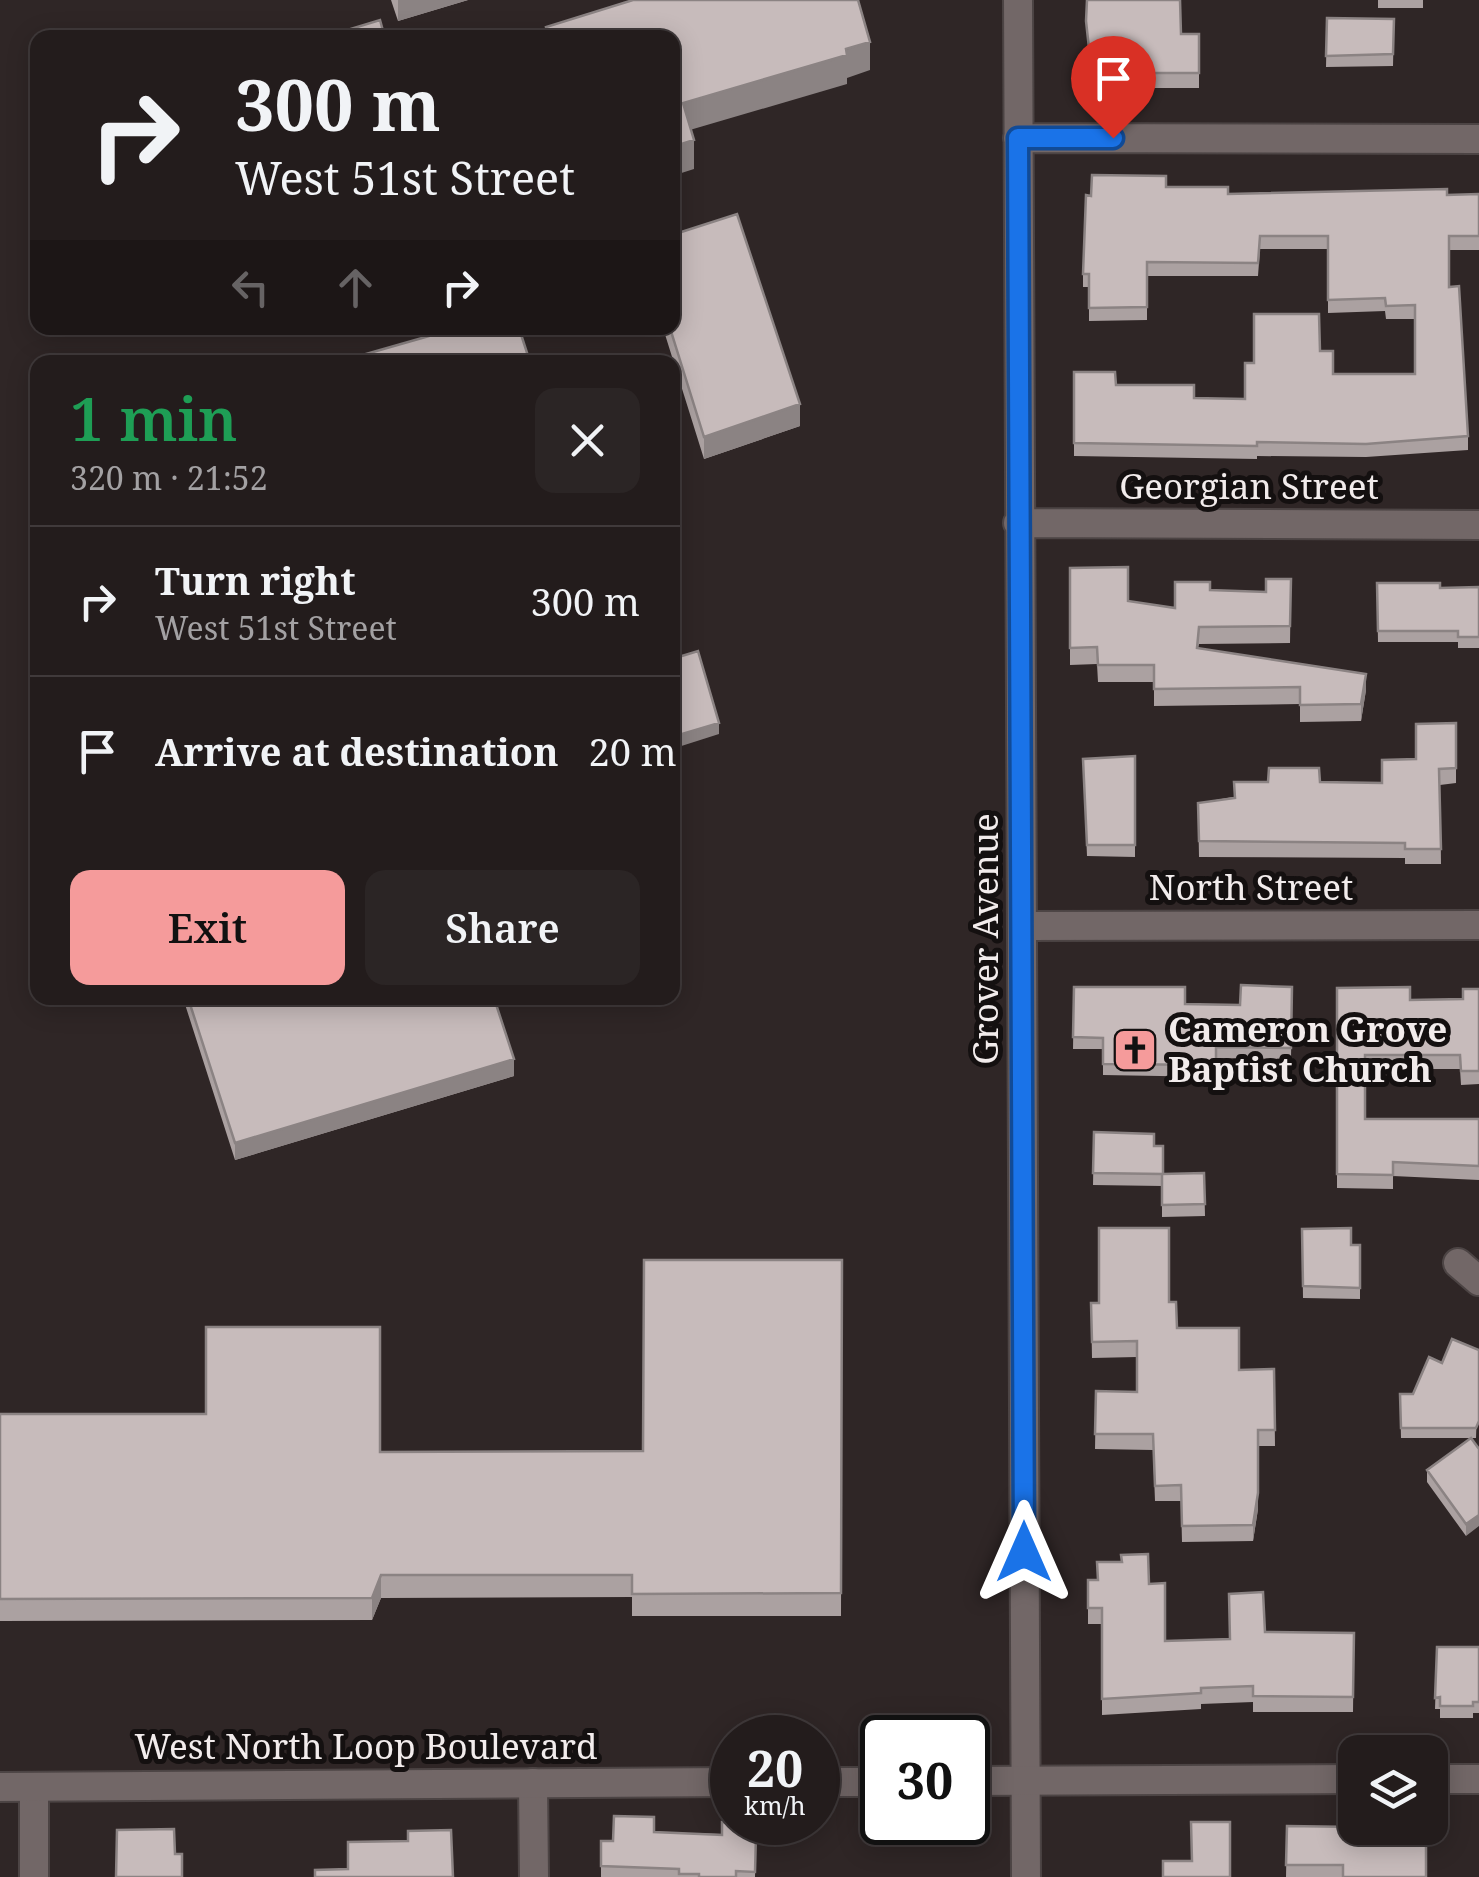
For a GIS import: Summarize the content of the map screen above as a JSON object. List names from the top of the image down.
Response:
{
  "streets": {
    "street": [
      "Georgian Street",
      "North Street",
      "Grover Avenue",
      "West North Loop Boulevard"
    ]
  },
  "crossings": [
    ["Georgian Street", "Grover Avenue"],
    ["North Street", "Grover Avenue"]
  ],
  "places": {
    "church": ["Cameron Grove Baptist Church"]
  },
  "page": {
    "turn": ["300 m", "West 51st Street"],
    "heading": ["1 min", "320 m · 21:52"],
    "list": [
      {
        "name": "Turn right",
        "note": "West 51st Street",
        "value": "300 m"
      },
      {
        "name": "Arrive at destination",
        "value": "20 m"
      }
    ],
    "buttons": ["Exit", "Share"],
    "speed": "20 km/h",
    "limit": "30"
  }
}
